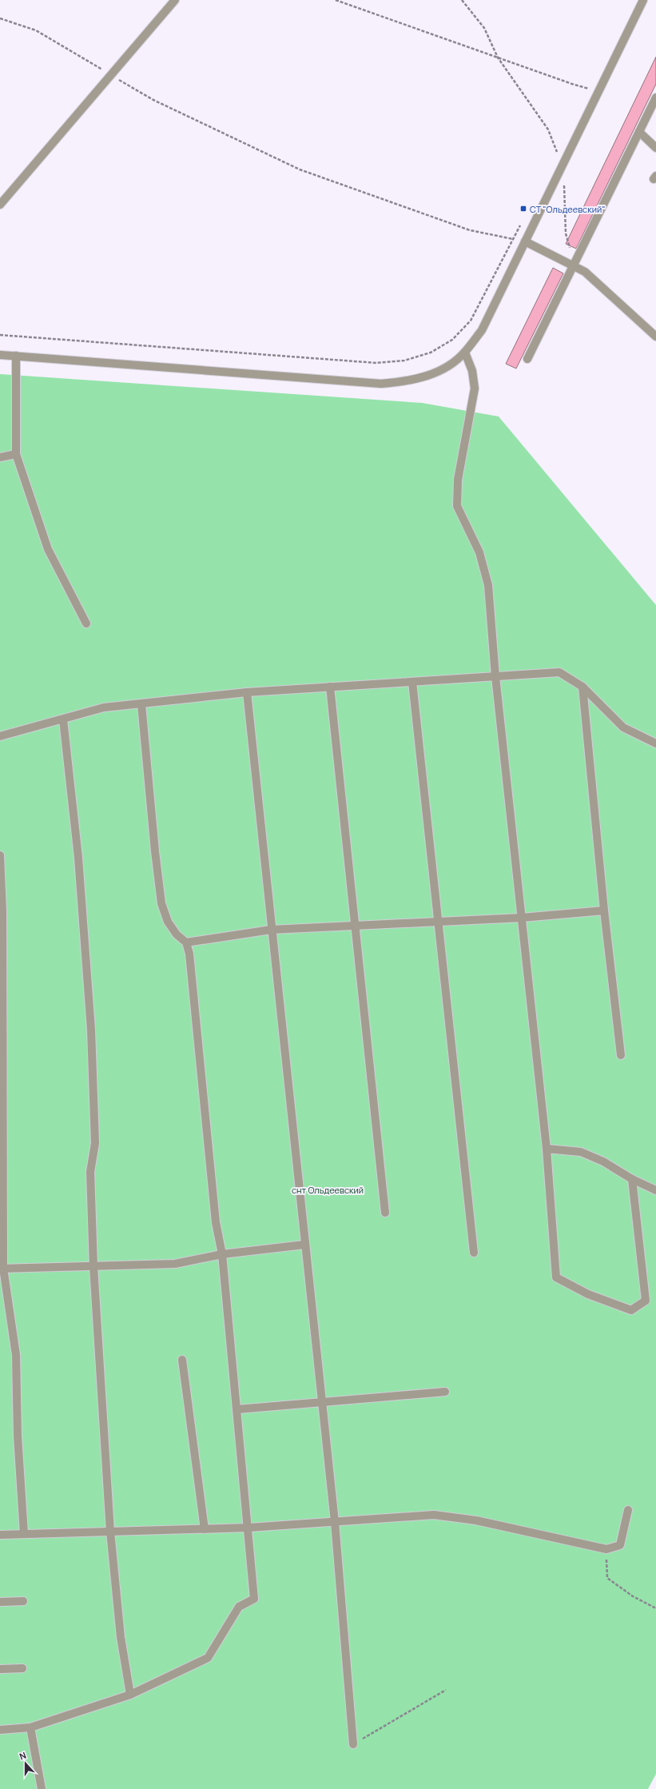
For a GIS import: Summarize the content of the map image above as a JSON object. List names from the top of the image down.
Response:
{
  "parks": ["снт Ольдеевский"],
  "places": {
    "transit": ["СТ \"Ольдеевский\""]
  },
  "north": "top"
}
